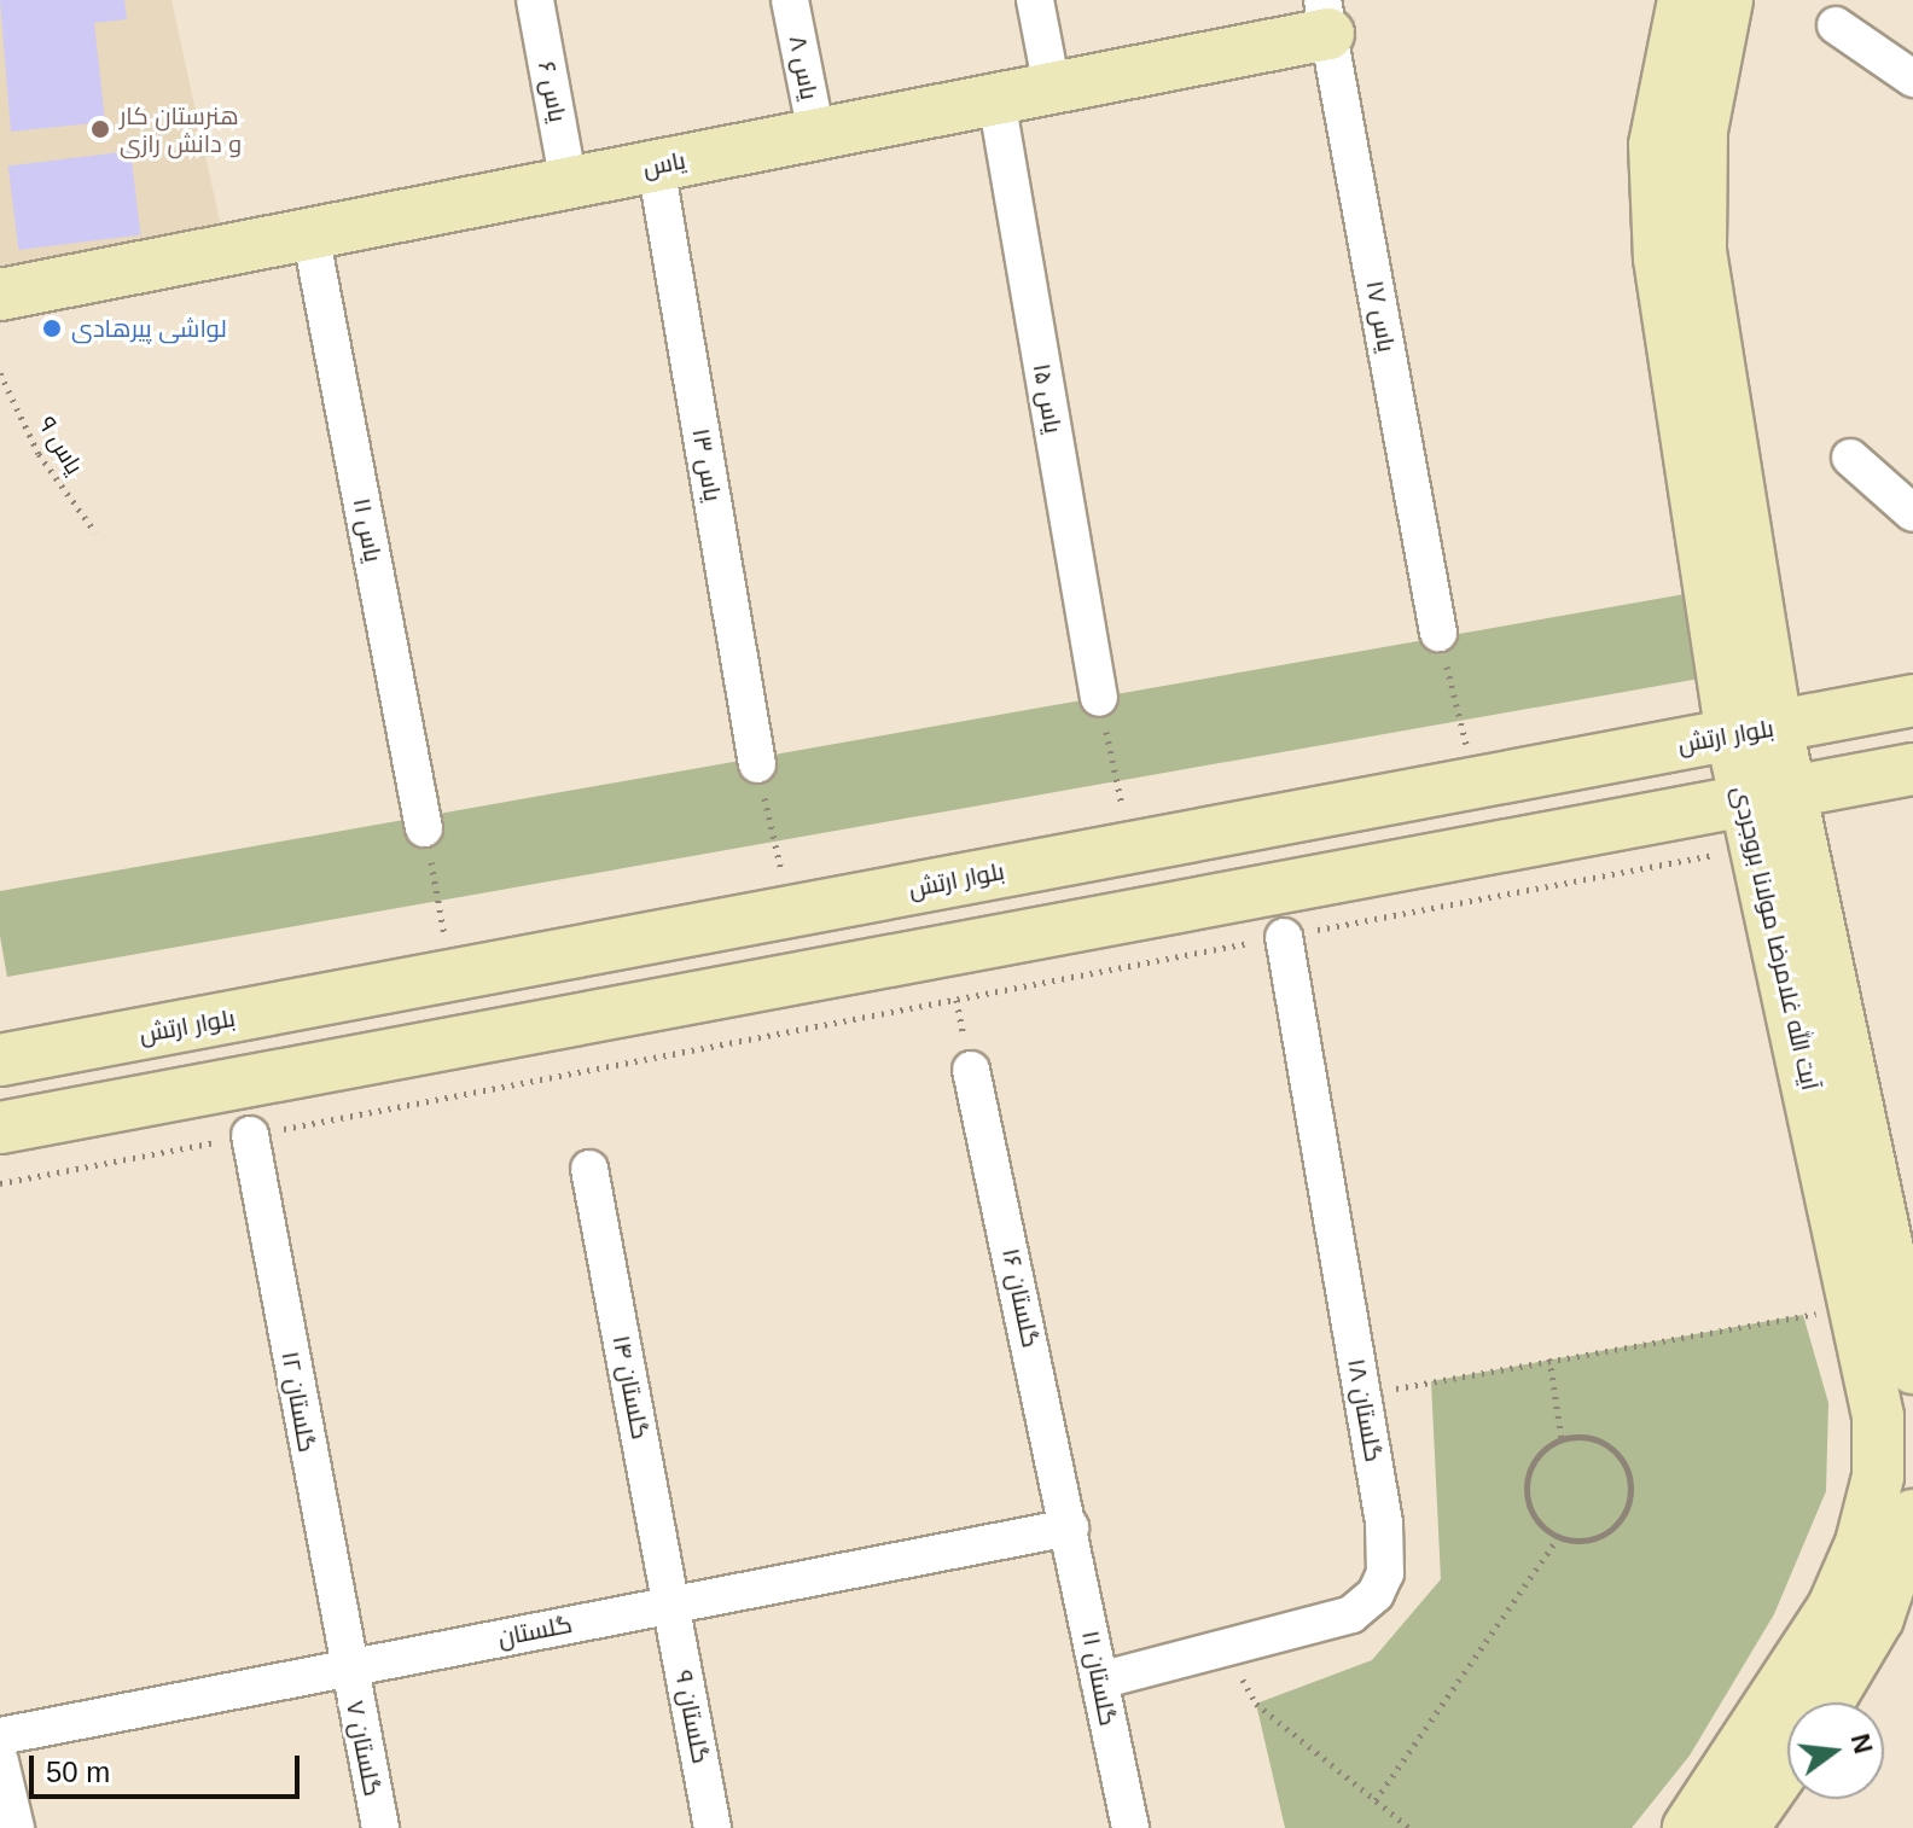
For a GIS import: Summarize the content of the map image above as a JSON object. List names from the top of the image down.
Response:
{
  "streets": {
    "main road": ["یاس", "بلوار ارتش", "آیت الله غلامرضا مولانا بروجردی"],
    "street": [
      "یاس ۸",
      "یاس ۶",
      "یاس ۱۷",
      "یاس ۱۵",
      "یاس ۱۳",
      "یاس ۱۱",
      "گلستان ۱۶",
      "گلستان ۱۴",
      "گلستان ۱۲",
      "گلستان ۱۸",
      "گلستان",
      "گلستان ۱۱",
      "گلستان ۹",
      "گلستان ۷"
    ],
    "path": ["یاس ۹"]
  },
  "crossings": [
    ["یاس ۸", "یاس"],
    ["یاس ۶", "یاس"],
    ["یاس", "یاس ۱۷"],
    ["یاس", "یاس ۱۵"],
    ["یاس", "یاس ۱۳"],
    ["یاس", "یاس ۱۱"],
    ["بلوار ارتش", "آیت الله غلامرضا مولانا بروجردی"],
    ["گلستان ۱۶", "گلستان"],
    ["گلستان ۱۶", "گلستان ۱۱"],
    ["گلستان ۱۴", "گلستان"],
    ["گلستان ۱۴", "گلستان ۹"],
    ["گلستان ۱۲", "گلستان"],
    ["گلستان ۱۲", "گلستان ۷"],
    ["گلستان ۱۸", "گلستان ۱۱"],
    ["گلستان", "گلستان ۱۱"],
    ["گلستان", "گلستان ۹"],
    ["گلستان", "گلستان ۷"]
  ],
  "places": ["هنرستان کار و دانش رازی", "لواشی پیرهادی"],
  "scale_bar": "50 m",
  "north": "right"
}
